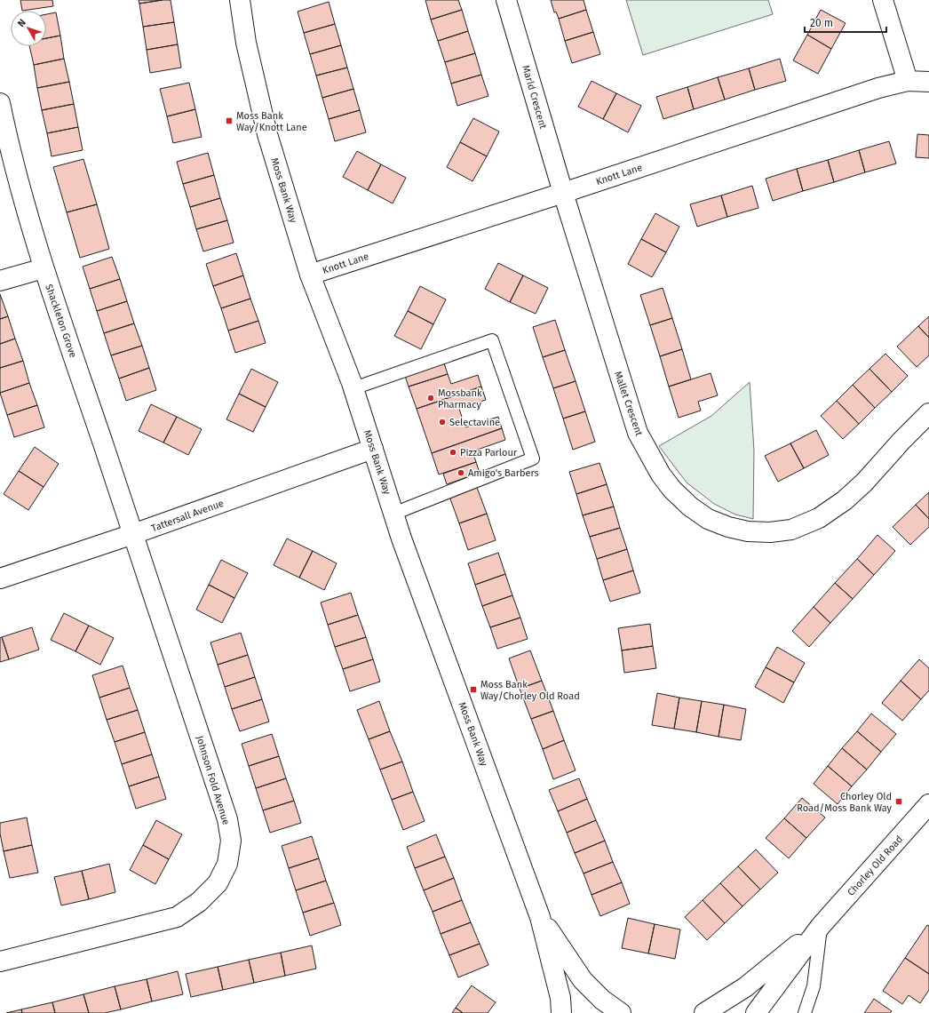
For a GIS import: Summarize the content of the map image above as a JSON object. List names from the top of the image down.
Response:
{
  "streets": {
    "main road": [
      "Marld Crescent",
      "Knott Lane",
      "Moss Bank Way",
      "Shackleton Grove",
      "Mallet Crescent",
      "Tattersall Avenue",
      "Johnson Fold Avenue",
      "Chorley Old Road"
    ]
  },
  "crossings": [
    ["Marld Crescent", "Knott Lane"],
    ["Marld Crescent", "Mallet Crescent"],
    ["Knott Lane", "Moss Bank Way"],
    ["Knott Lane", "Mallet Crescent"],
    ["Moss Bank Way", "Tattersall Avenue"],
    ["Shackleton Grove", "Tattersall Avenue"],
    ["Shackleton Grove", "Johnson Fold Avenue"],
    ["Tattersall Avenue", "Johnson Fold Avenue"]
  ],
  "places": {
    "transit": ["Moss Bank Way/Knott Lane", "Moss Bank Way/Chorley Old Road", "Chorley Old Road/Moss Bank Way"],
    "other": [
      "Mossbank Pharmacy",
      "Selectavine",
      "Pizza Parlour",
      "Amigo's Barbers"
    ]
  },
  "scale_bar": "20 m",
  "north": "top left"
}
